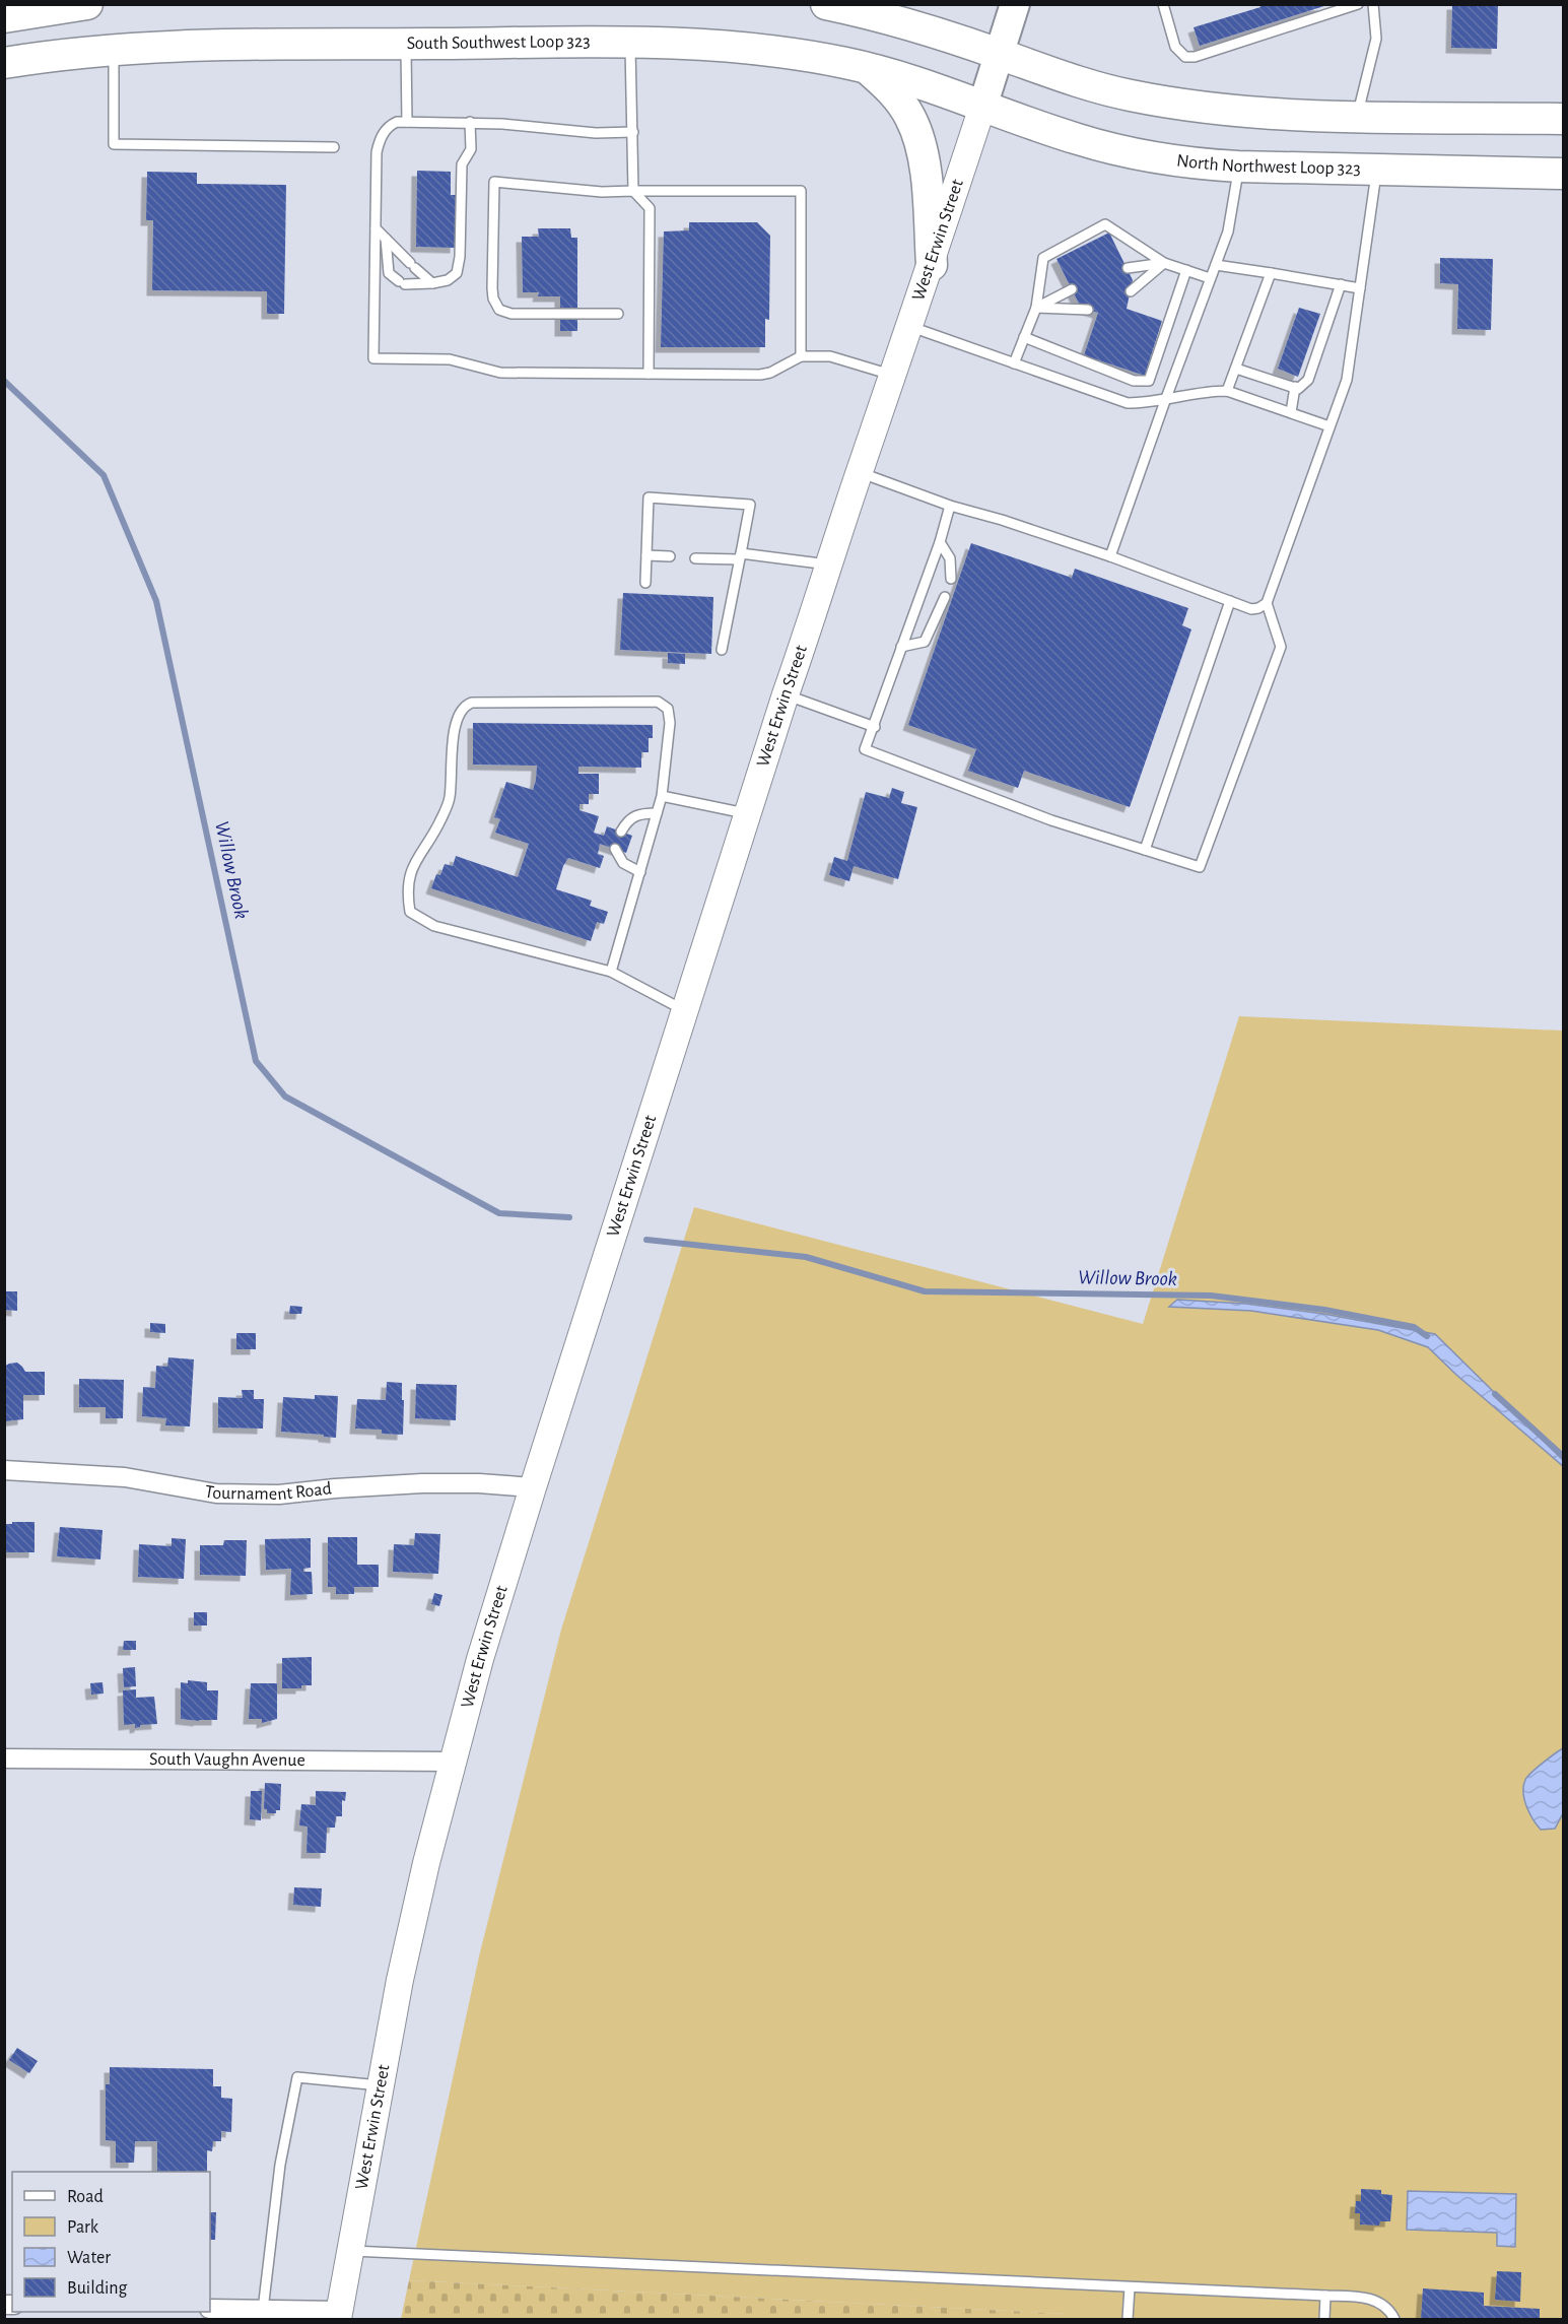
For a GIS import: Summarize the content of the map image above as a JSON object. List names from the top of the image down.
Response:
{
  "streets": {
    "highway": ["South Southwest Loop 323", "North Northwest Loop 323"],
    "main road": ["West Erwin Street"],
    "street": ["Tournament Road", "South Vaughn Avenue"]
  },
  "crossings": [
    ["South Southwest Loop 323", "North Northwest Loop 323"],
    ["South Southwest Loop 323", "West Erwin Street"],
    ["North Northwest Loop 323", "West Erwin Street"],
    ["West Erwin Street", "Tournament Road"],
    ["West Erwin Street", "South Vaughn Avenue"]
  ],
  "water": ["Willow Brook"],
  "legend": [
    "Road",
    "Park",
    "Water",
    "Building"
  ]
}
